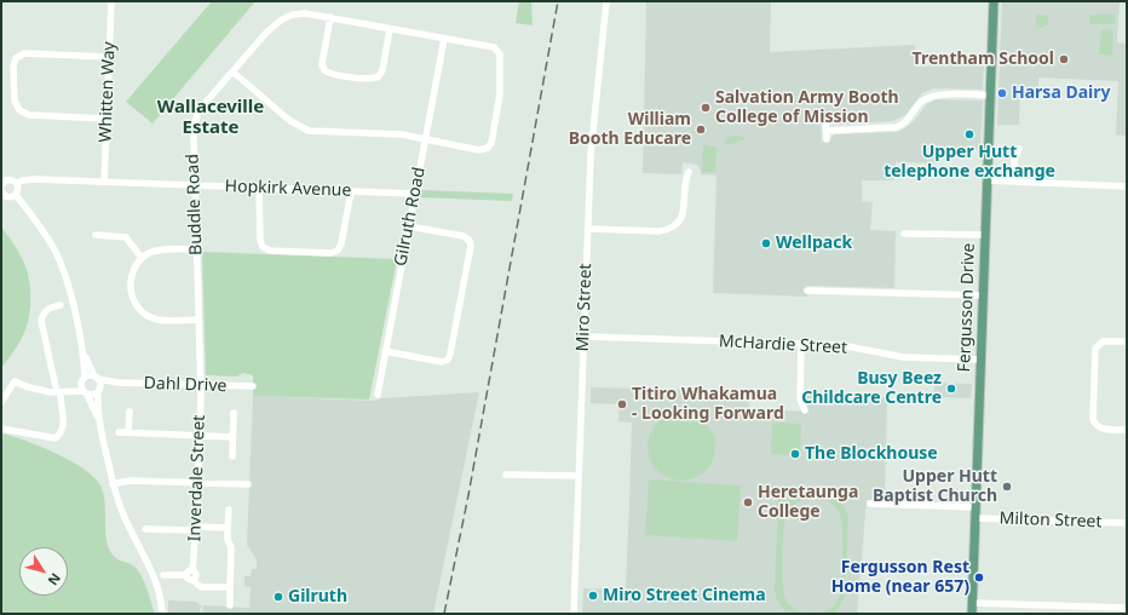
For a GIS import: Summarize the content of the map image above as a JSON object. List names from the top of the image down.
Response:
{
  "streets": {
    "main road": ["Fergusson Drive"],
    "street": [
      "Whitten Way",
      "Hopkirk Avenue",
      "Buddle Road",
      "Gilruth Road",
      "Miro Street",
      "McHardie Street",
      "Dahl Drive",
      "Inverdale Street",
      "Milton Street"
    ]
  },
  "crossings": [
    ["Whitten Way", "Hopkirk Avenue"],
    ["Hopkirk Avenue", "Buddle Road"],
    ["Hopkirk Avenue", "Gilruth Road"],
    ["Buddle Road", "Gilruth Road"],
    ["Buddle Road", "Dahl Drive"],
    ["Buddle Road", "Inverdale Street"],
    ["Miro Street", "McHardie Street"],
    ["Fergusson Drive", "McHardie Street"],
    ["Fergusson Drive", "Milton Street"],
    ["Dahl Drive", "Inverdale Street"]
  ],
  "districts": ["Wallaceville Estate"],
  "places": [
    "Trentham School",
    "Harsa Dairy",
    "Salvation Army Booth College of Mission",
    "William Booth Educare",
    "Upper Hutt telephone exchange",
    "Wellpack",
    "Busy Beez Childcare Centre",
    "Titiro Whakamua - Looking Forward",
    "The Blockhouse",
    "Upper Hutt Baptist Church",
    "Heretaunga College",
    "Fergusson Rest Home (near 657)",
    "Miro Street Cinema",
    "Gilruth"
  ],
  "north": "bottom right"
}
